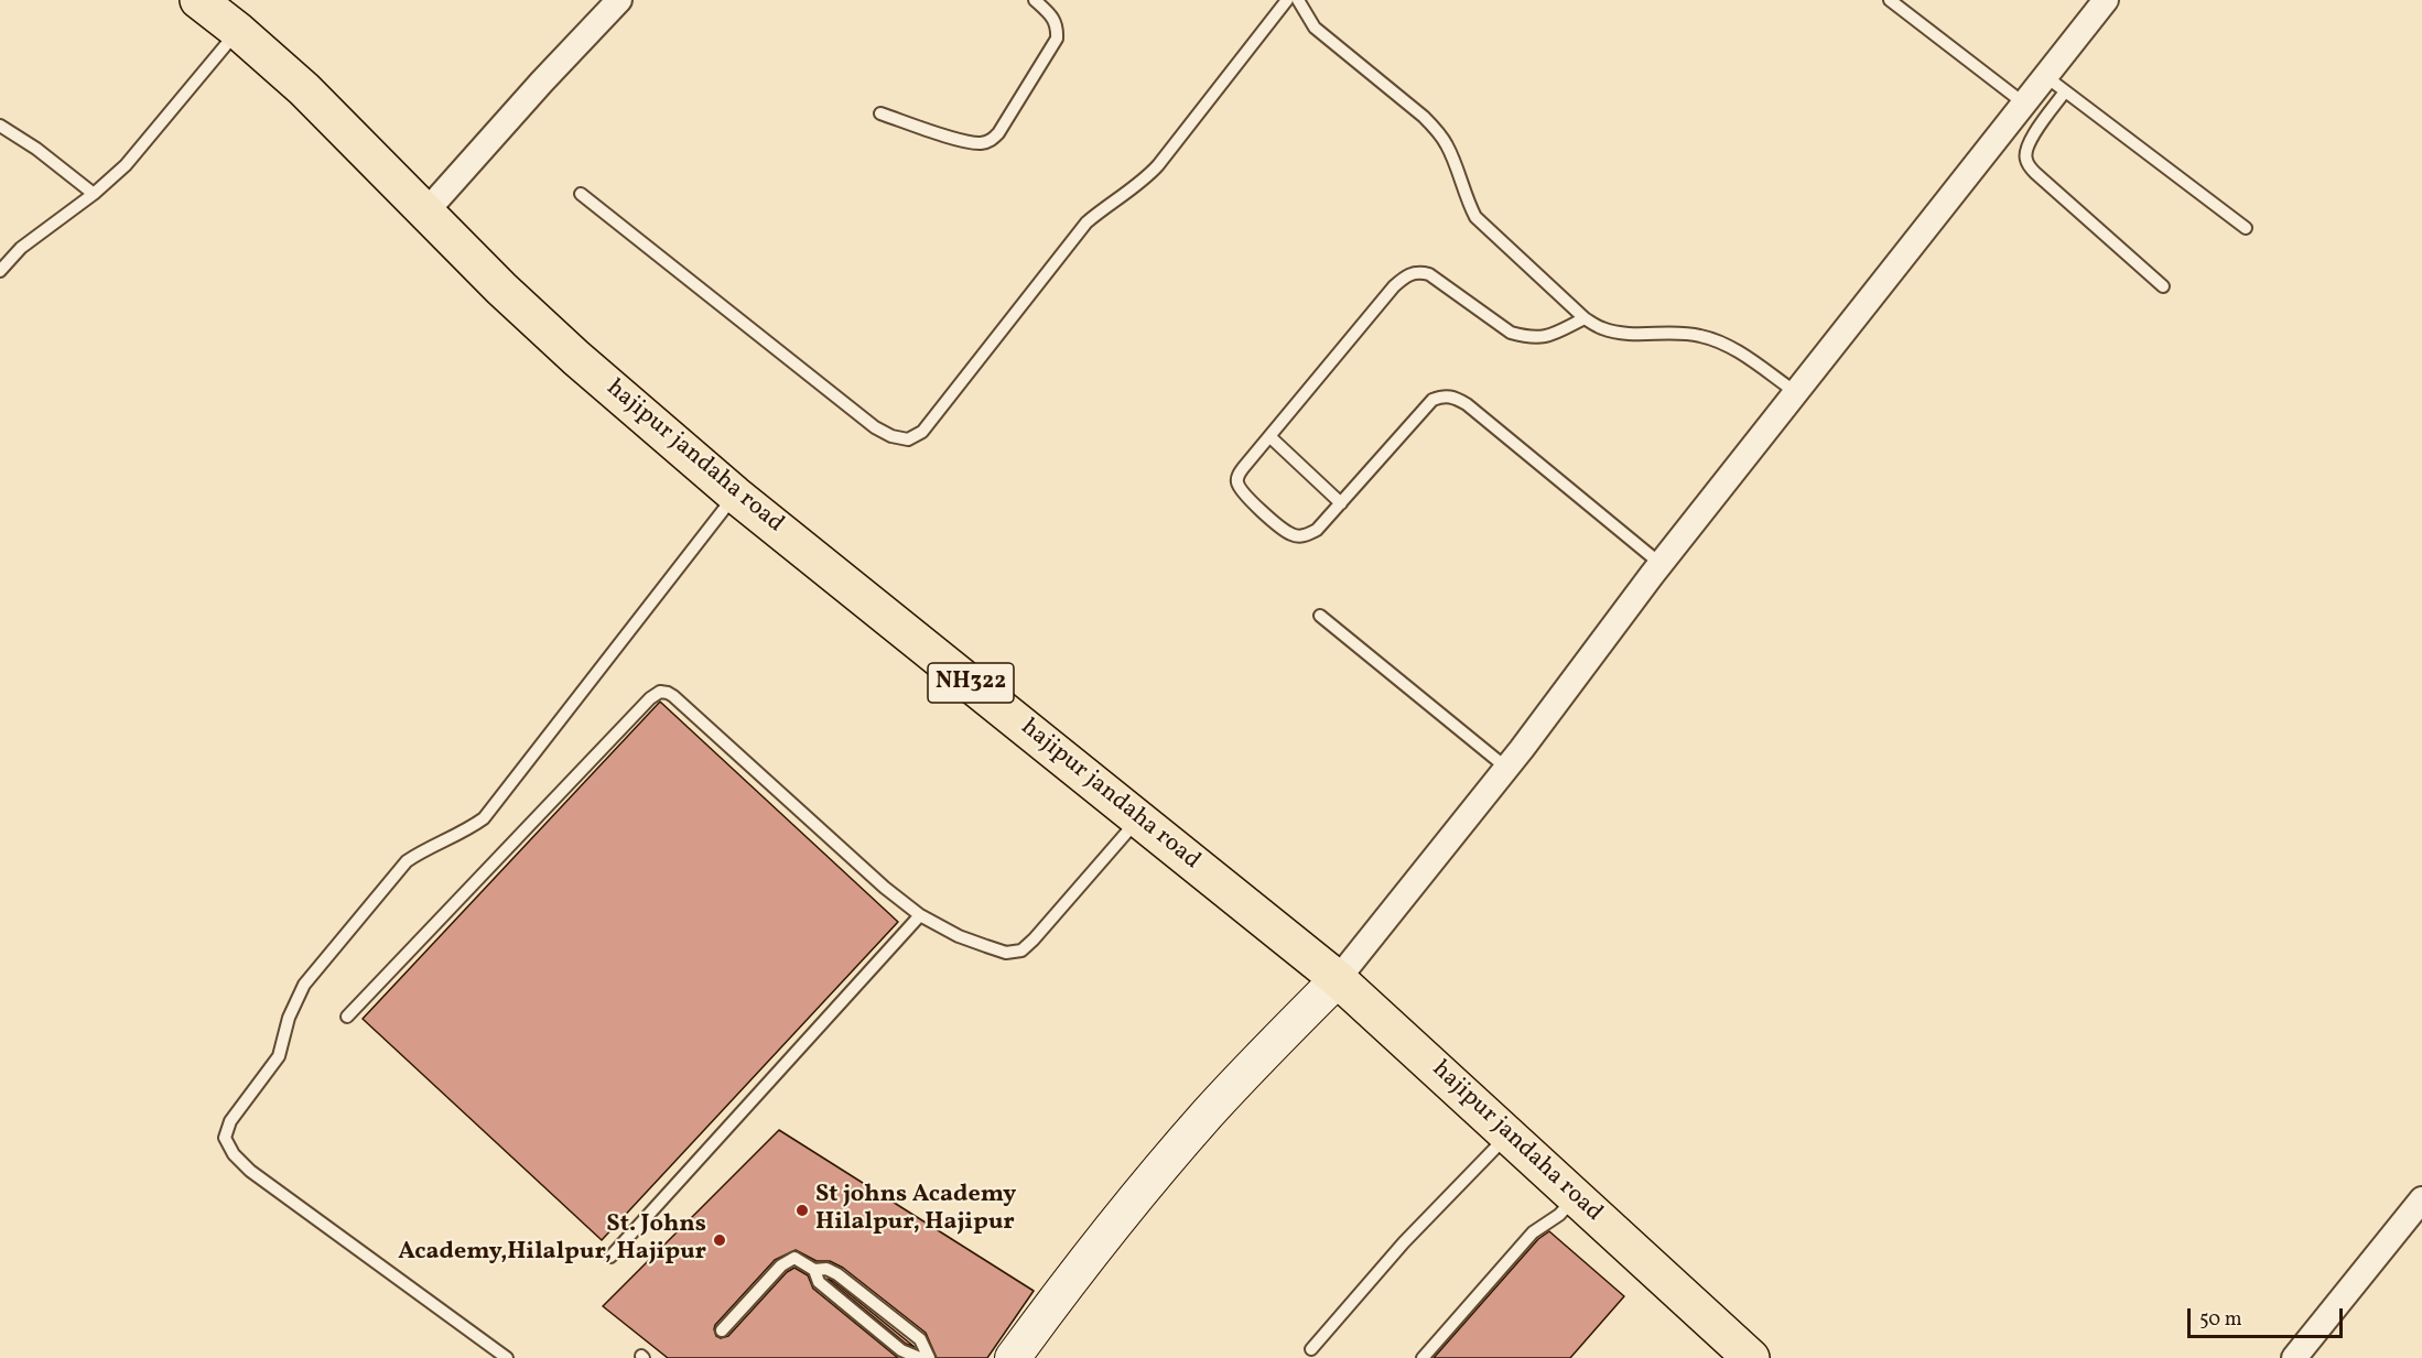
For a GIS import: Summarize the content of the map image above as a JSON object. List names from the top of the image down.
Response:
{
  "streets": {
    "highway": ["hajipur jandaha road", "NH322"]
  },
  "places": ["St johns Academy Hilalpur, Hajipur", "St. Johns Academy,Hilalpur, Hajipur"],
  "scale_bar": "50 m"
}
